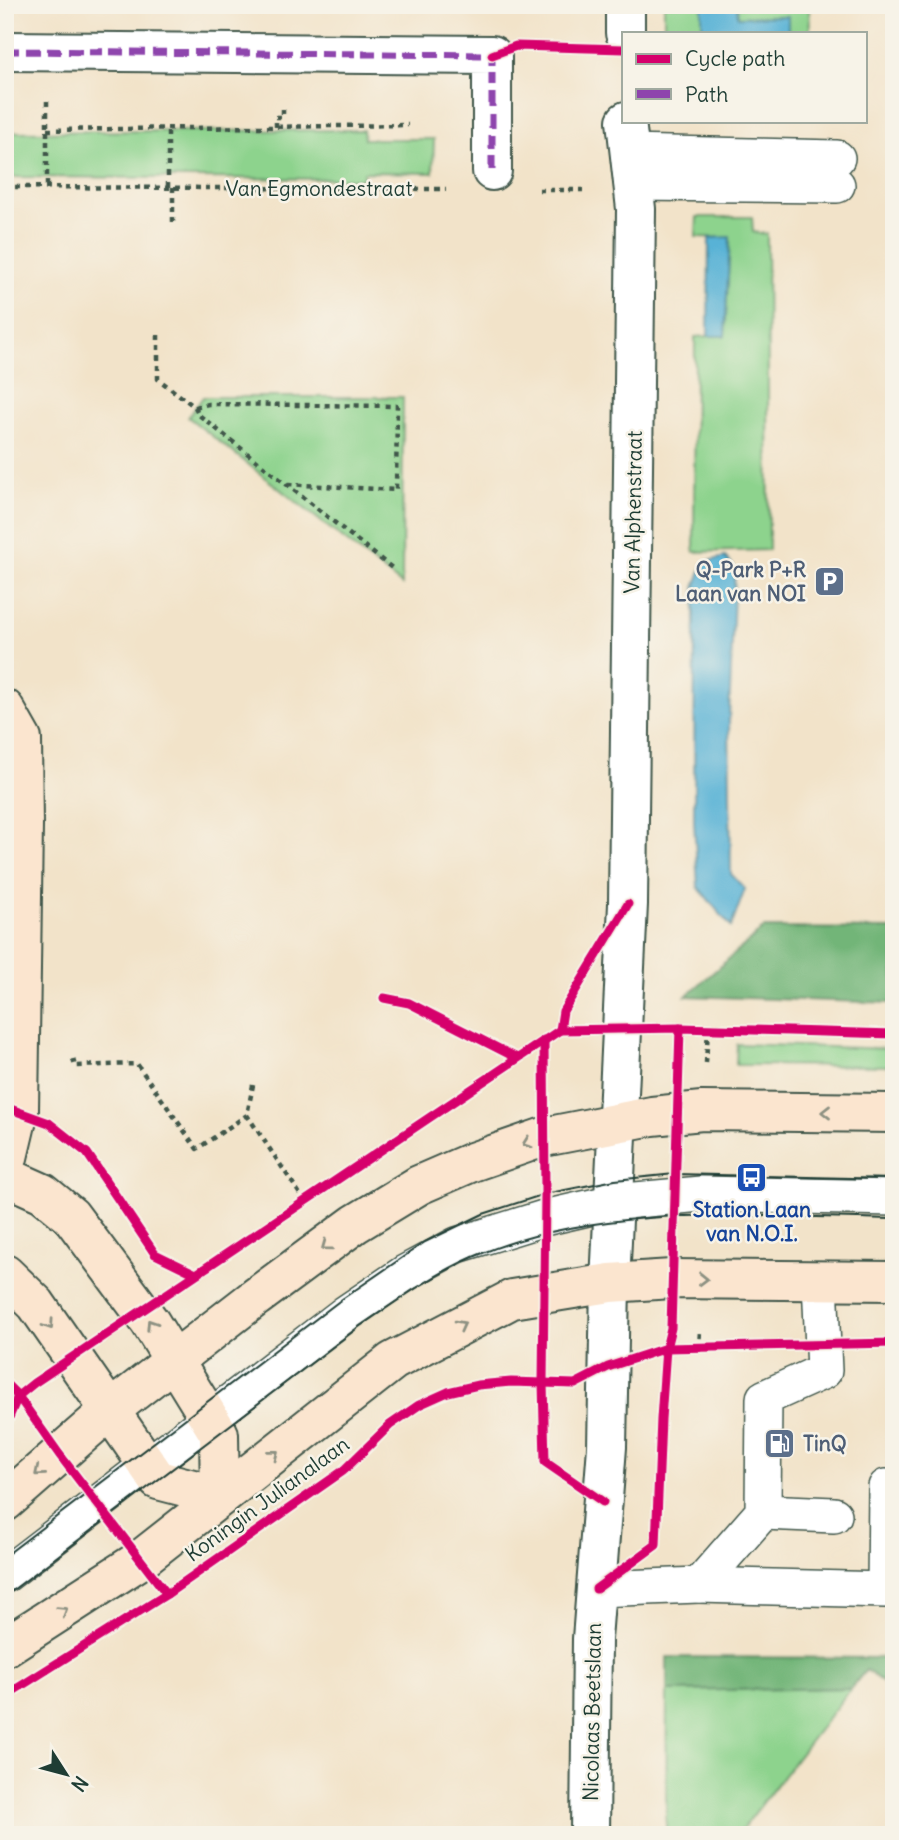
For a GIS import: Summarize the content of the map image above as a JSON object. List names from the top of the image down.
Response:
{
  "streets": {
    "main road": ["Koningin Julianalaan"],
    "street": ["Van Alphenstraat", "Nicolaas Beetslaan"],
    "path": ["Van Egmondestraat"]
  },
  "crossings": [
    ["Van Alphenstraat", "Nicolaas Beetslaan"],
    ["Koningin Julianalaan", "Nicolaas Beetslaan"]
  ],
  "places": {
    "parking": ["Q-Park P+R Laan van NOI"],
    "bus stop": ["Station Laan van N.O.I."],
    "fuel station": ["TinQ"]
  },
  "legend": ["Cycle path", "Path"],
  "north": "bottom right"
}
